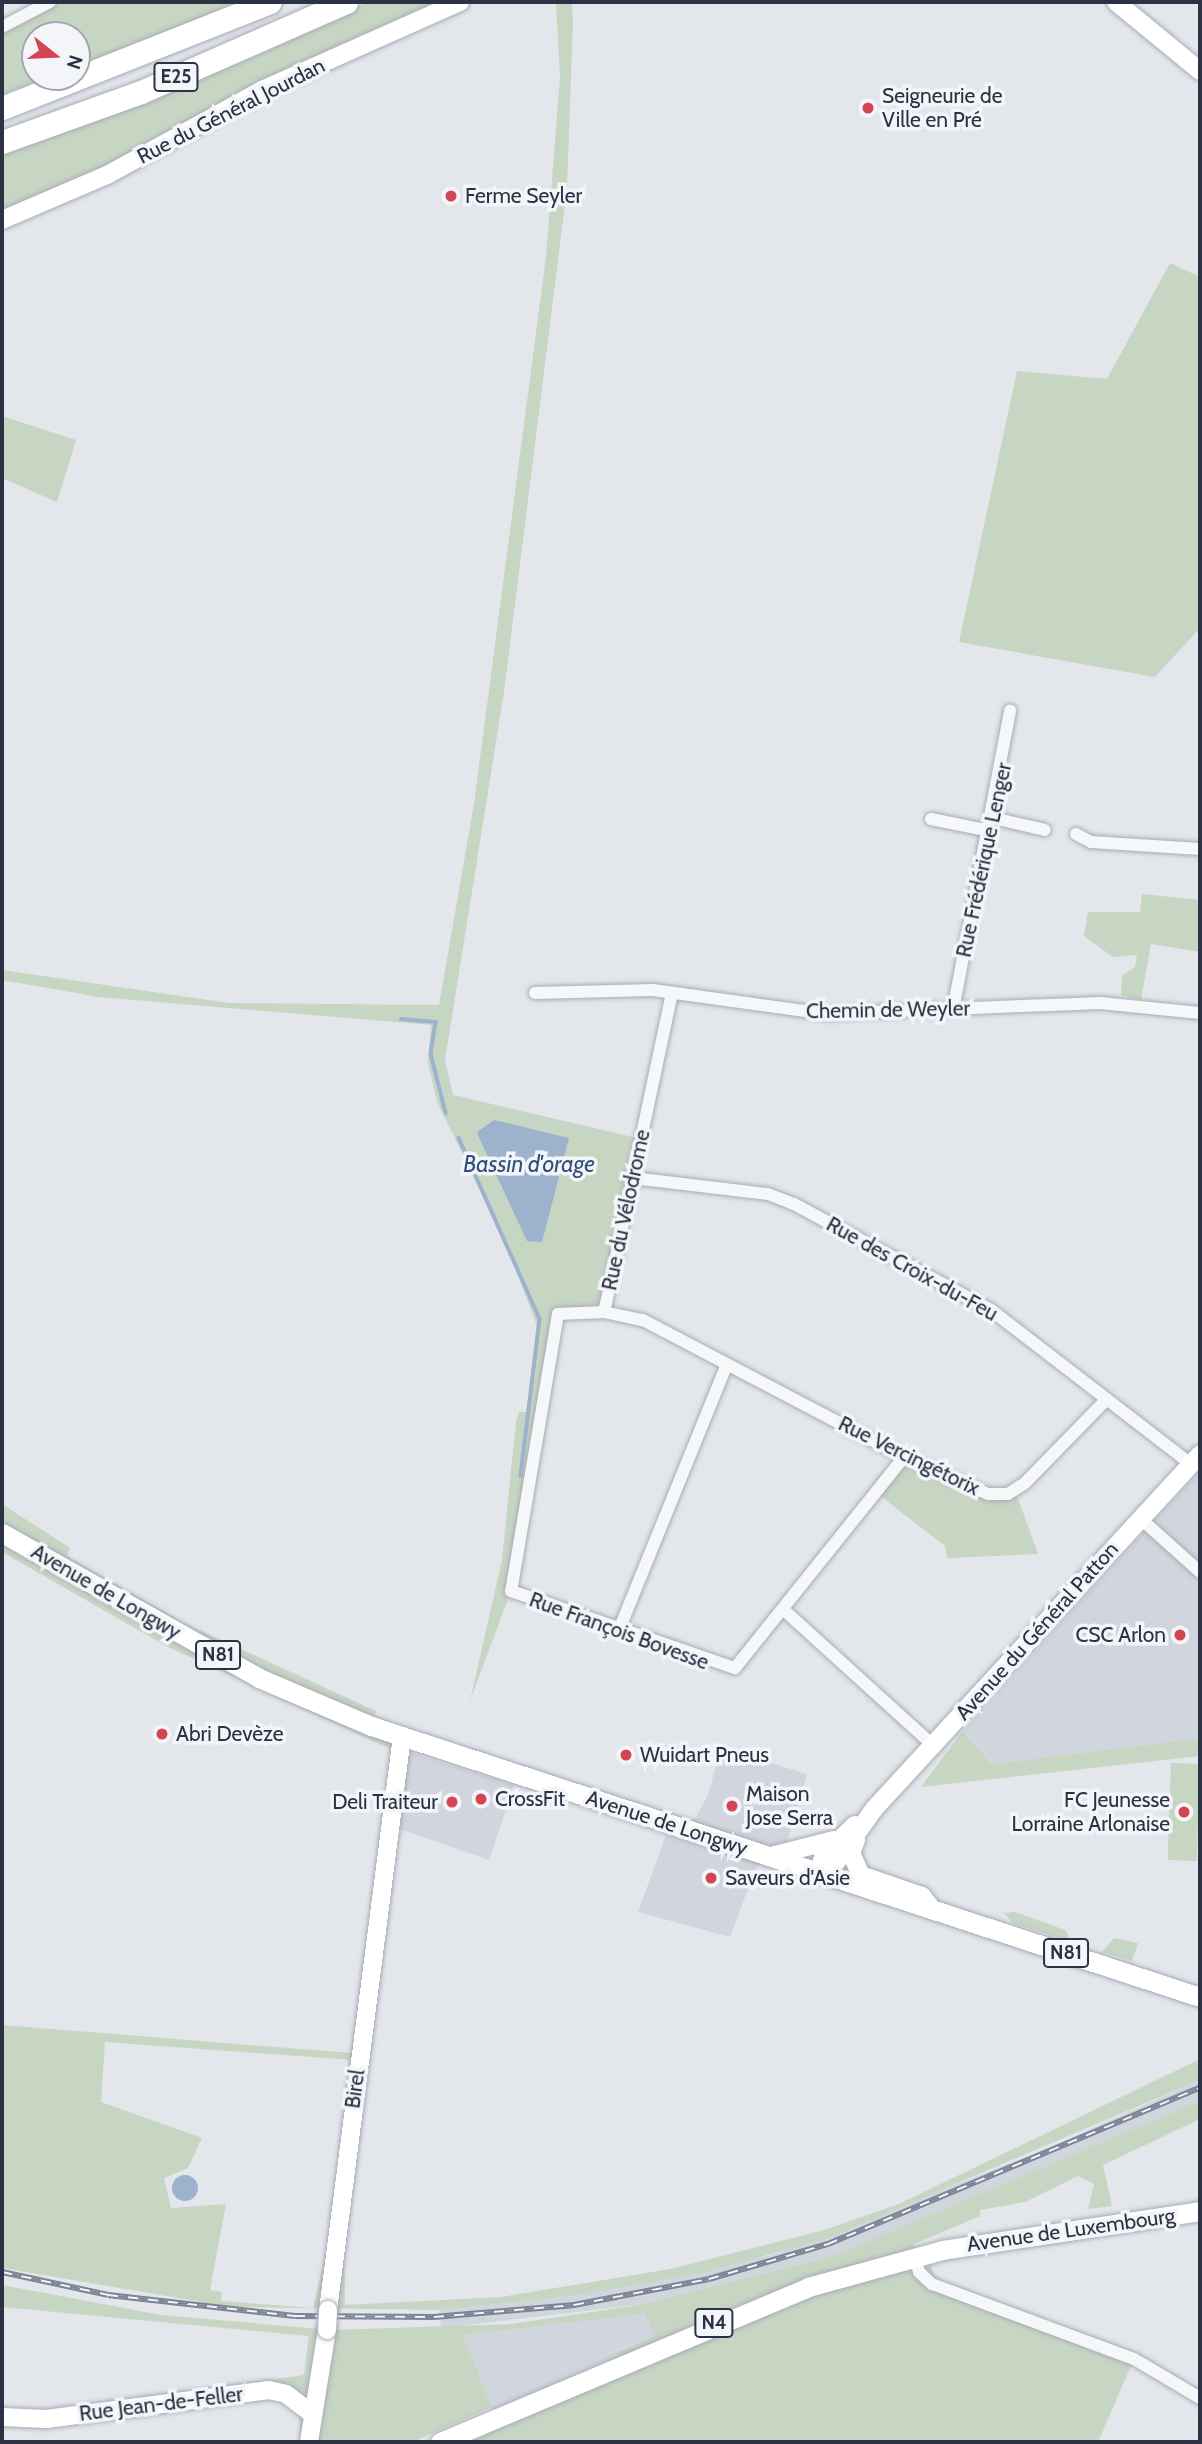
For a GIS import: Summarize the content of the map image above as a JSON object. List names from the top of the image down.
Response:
{
  "streets": {
    "highway": ["E25"],
    "main road": [
      "Avenue de Longwy",
      "N81",
      "Avenue de Luxembourg",
      "N4"
    ],
    "street": [
      "Rue du Général Jourdan",
      "Rue Frédérique Lenger",
      "Chemin de Weyler",
      "Rue du Vélodrome",
      "Rue des Croix-du-Feu",
      "Rue Vercingétorix",
      "Rue François Bovesse",
      "Avenue du Général Patton",
      "Birel",
      "Rue Jean-de-Feller"
    ]
  },
  "crossings": [
    ["Rue Frédérique Lenger", "Chemin de Weyler"],
    ["Chemin de Weyler", "Rue du Vélodrome"],
    ["Rue du Vélodrome", "Rue des Croix-du-Feu"],
    ["Rue du Vélodrome", "Rue Vercingétorix"],
    ["Rue du Vélodrome", "Rue François Bovesse"],
    ["Rue des Croix-du-Feu", "Rue Vercingétorix"],
    ["Rue des Croix-du-Feu", "Avenue du Général Patton"],
    ["Rue Vercingétorix", "Rue François Bovesse"],
    ["Avenue de Longwy", "N81"],
    ["Avenue de Longwy", "Birel"],
    ["Avenue du Général Patton", "N81"],
    ["Birel", "Rue Jean-de-Feller"],
    ["Avenue de Luxembourg", "N4"]
  ],
  "water": ["Bassin d'orage"],
  "places": [
    "Seigneurie de Ville en Pré",
    "Ferme Seyler",
    "CSC Arlon",
    "Abri Devèze",
    "Wuidart Pneus",
    "CrossFit",
    "Deli Traiteur",
    "Maison Jose Serra",
    "FC Jeunesse Lorraine Arlonaise",
    "Saveurs d'Asie"
  ],
  "north": "right"
}
